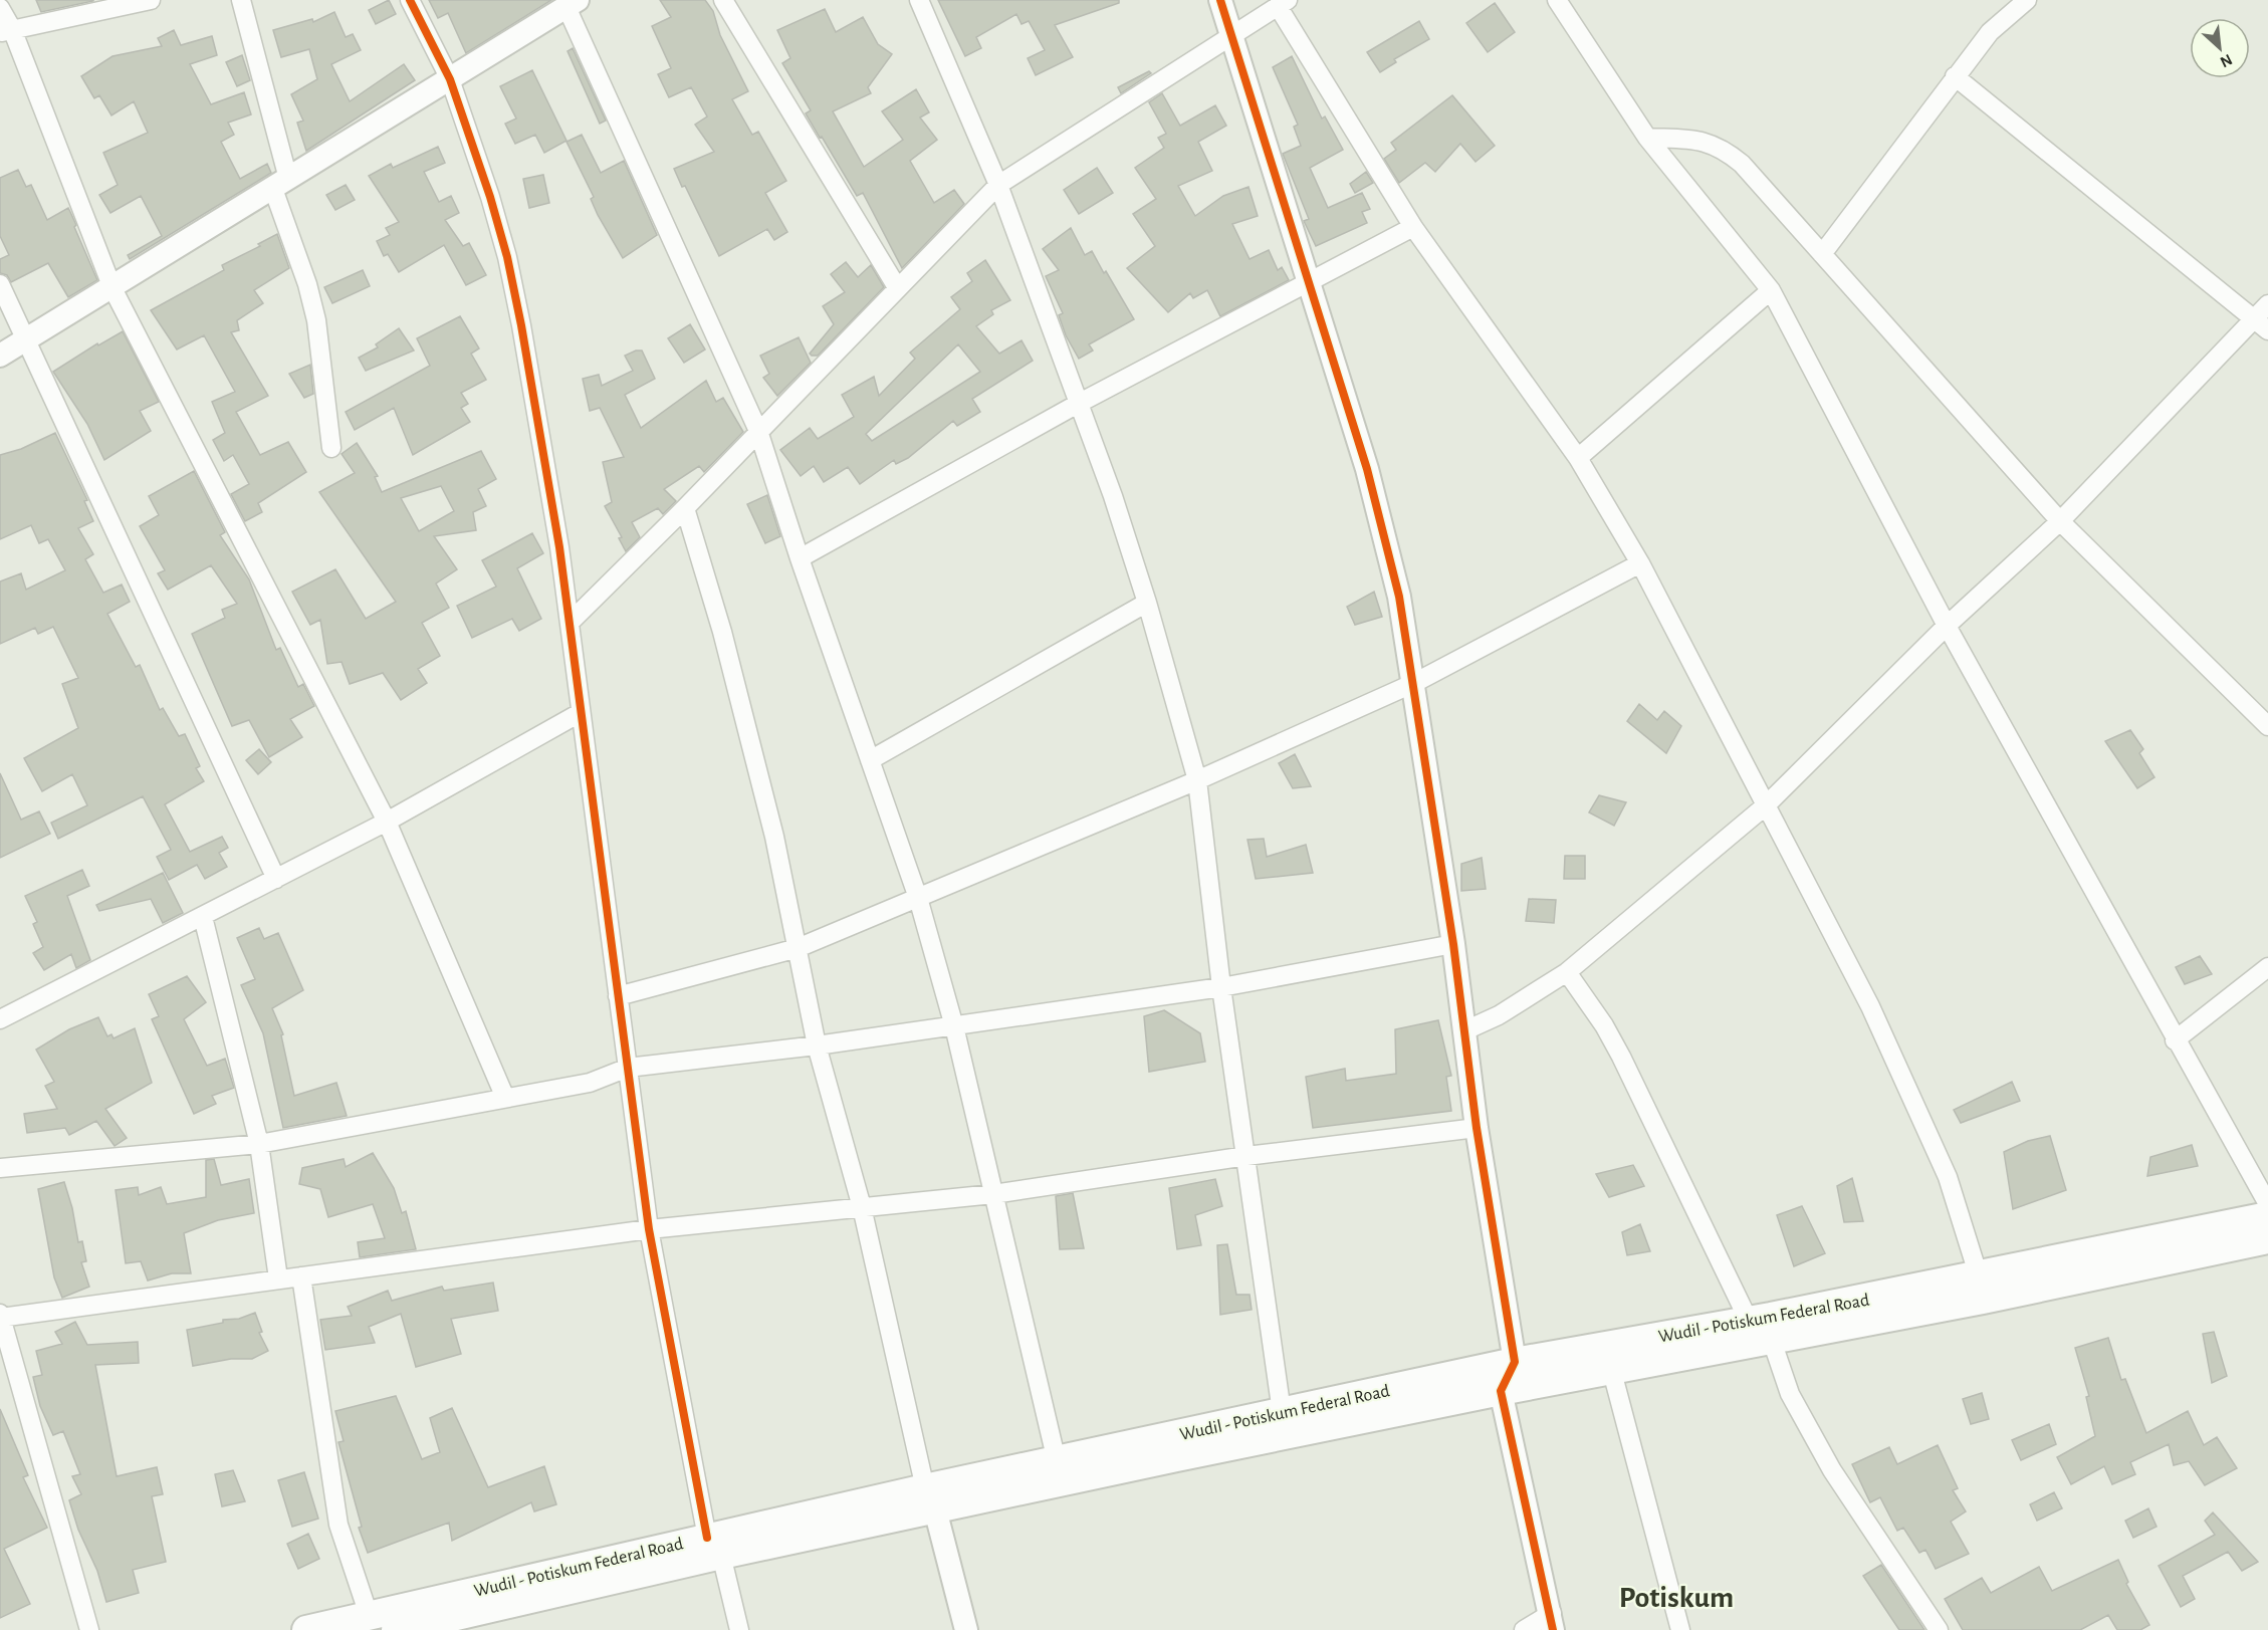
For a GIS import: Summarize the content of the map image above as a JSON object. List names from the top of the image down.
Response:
{
  "streets": {
    "main road": ["Wudil - Potiskum Federal Road"]
  },
  "districts": ["Potiskum"],
  "north": "bottom right"
}
